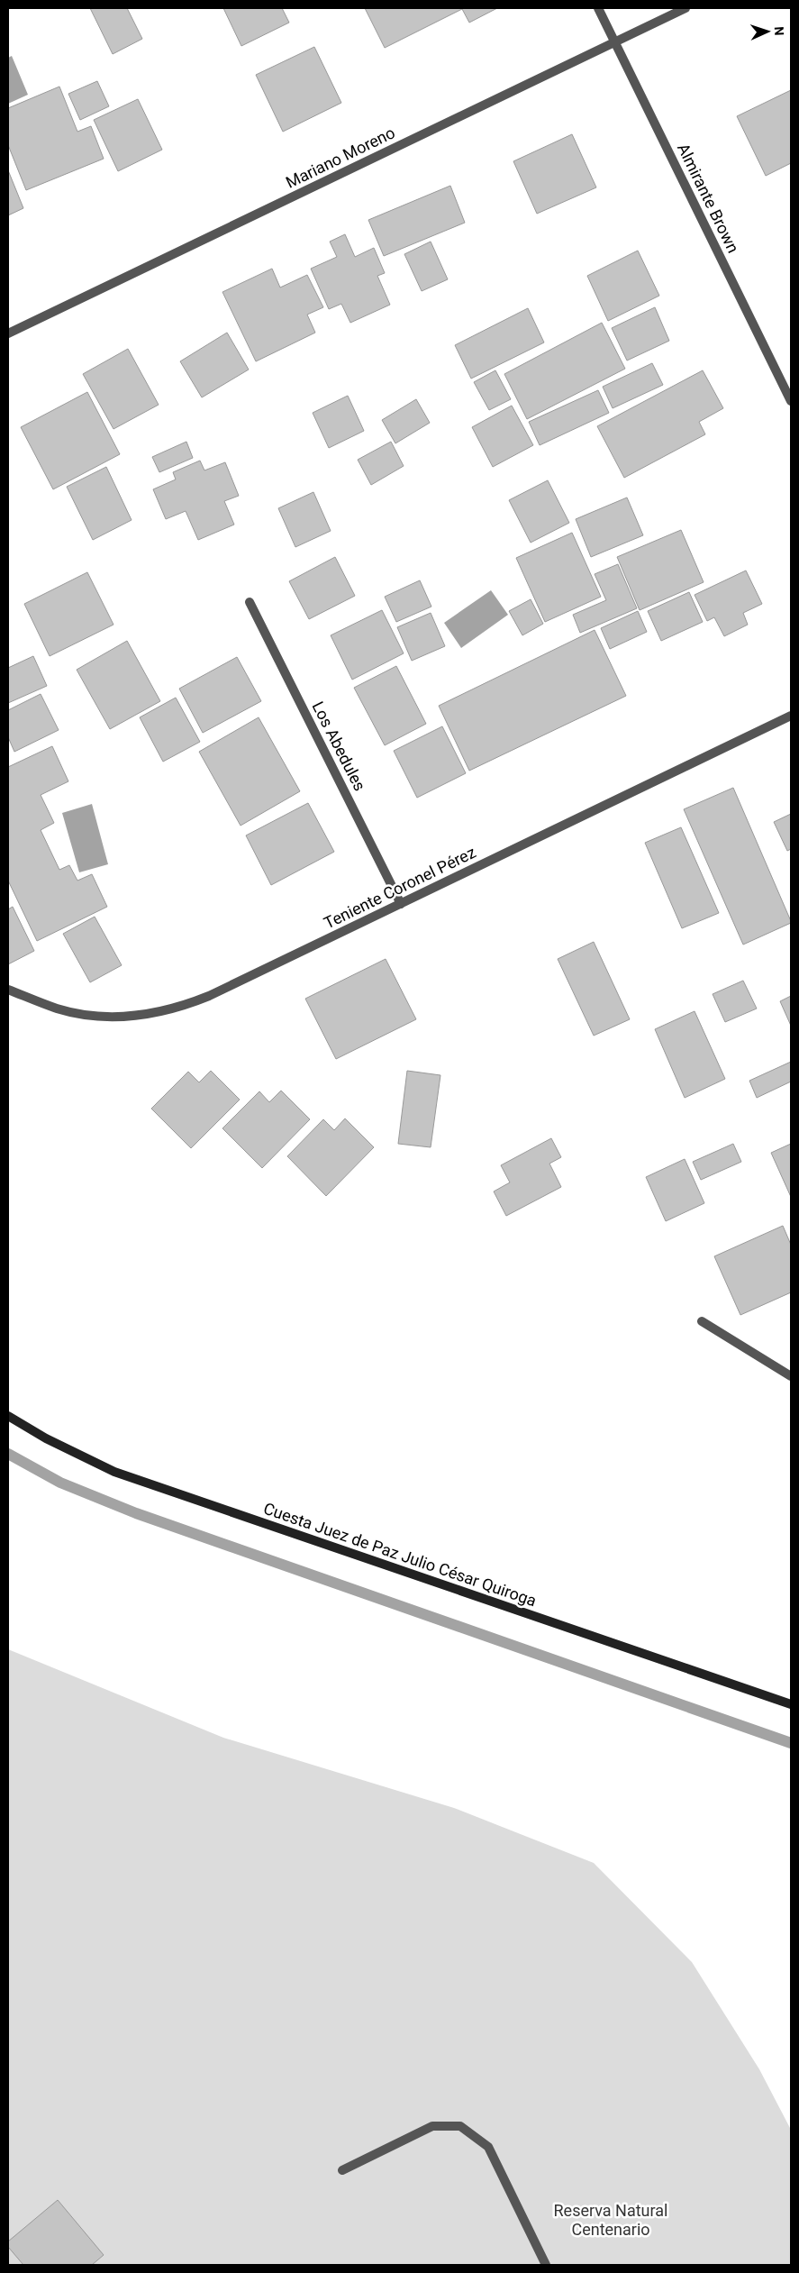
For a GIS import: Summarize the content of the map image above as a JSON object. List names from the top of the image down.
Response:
{
  "streets": {
    "street": [
      "Mariano Moreno",
      "Almirante Brown",
      "Los Abedules",
      "Teniente Coronel Pérez",
      "Cuesta Juez de Paz Julio César Quiroga"
    ]
  },
  "crossings": [
    ["Mariano Moreno", "Almirante Brown"],
    ["Los Abedules", "Teniente Coronel Pérez"]
  ],
  "parks": ["Reserva Natural Centenario"],
  "north": "right"
}
